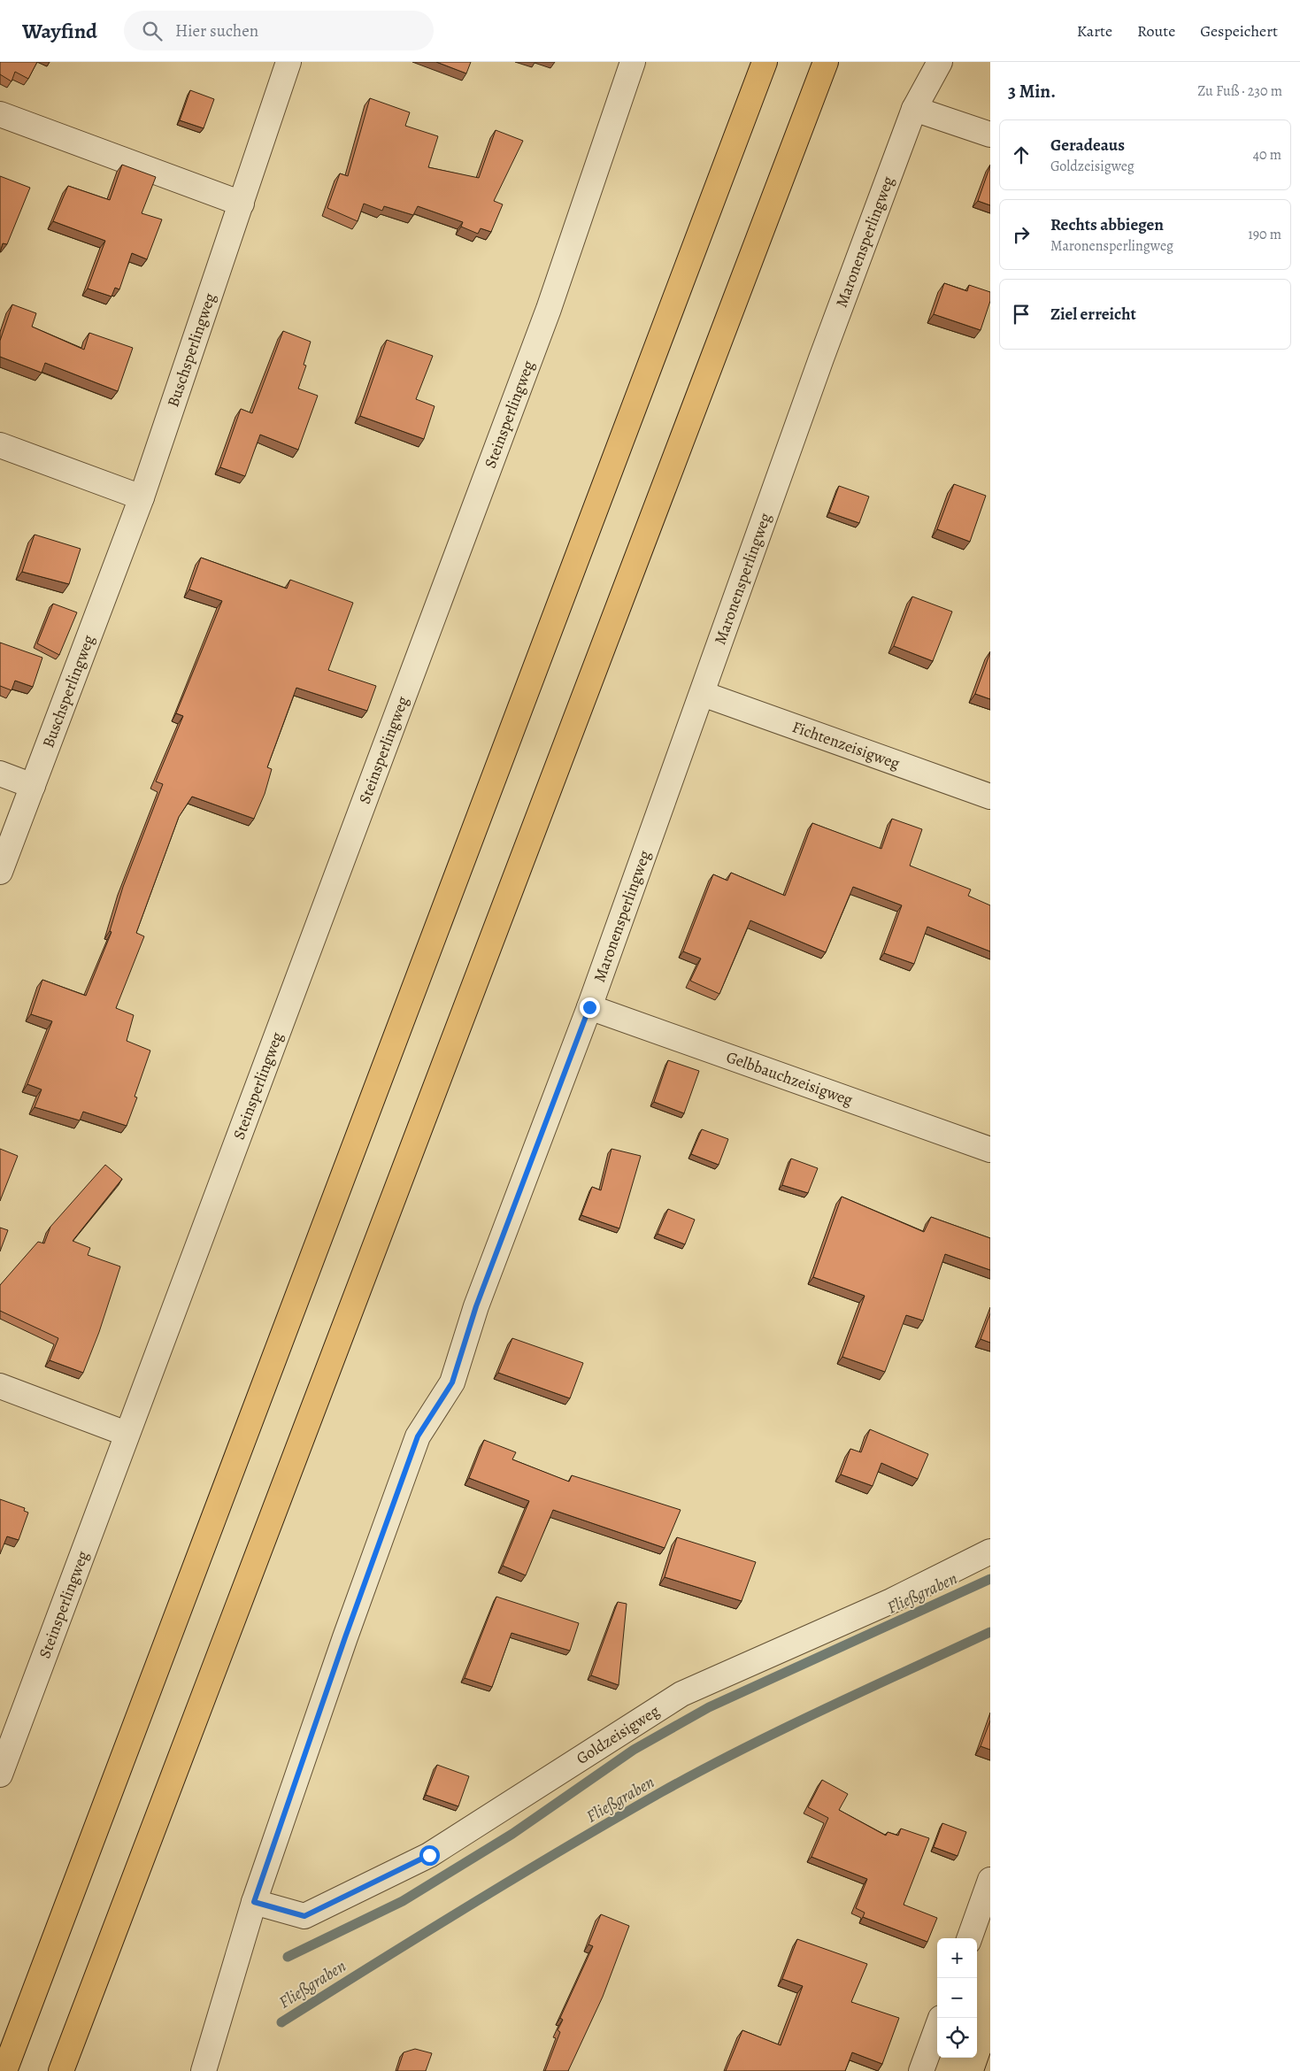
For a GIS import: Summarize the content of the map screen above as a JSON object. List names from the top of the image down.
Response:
{
  "streets": {
    "lane": [
      "Maronensperlingweg",
      "Buschsperlingweg",
      "Steinsperlingweg",
      "Fichtenzeisigweg",
      "Gelbbauchzeisigweg",
      "Goldzeisigweg"
    ]
  },
  "crossings": [
    ["Maronensperlingweg", "Fichtenzeisigweg"],
    ["Maronensperlingweg", "Gelbbauchzeisigweg"],
    ["Maronensperlingweg", "Goldzeisigweg"]
  ],
  "water": ["Fließgraben"],
  "page": {
    "header": "Wayfind",
    "search": "Hier suchen",
    "nav": ["Karte", "Route", "Gespeichert"],
    "heading": ["3 Min.", "Zu Fuß · 230 m"],
    "list": [
      ["Geradeaus", "Goldzeisigweg", "40 m"],
      ["Rechts abbiegen", "Maronensperlingweg", "190 m"],
      "Ziel erreicht"
    ],
    "map_buttons": ["+", "−"]
  }
}
